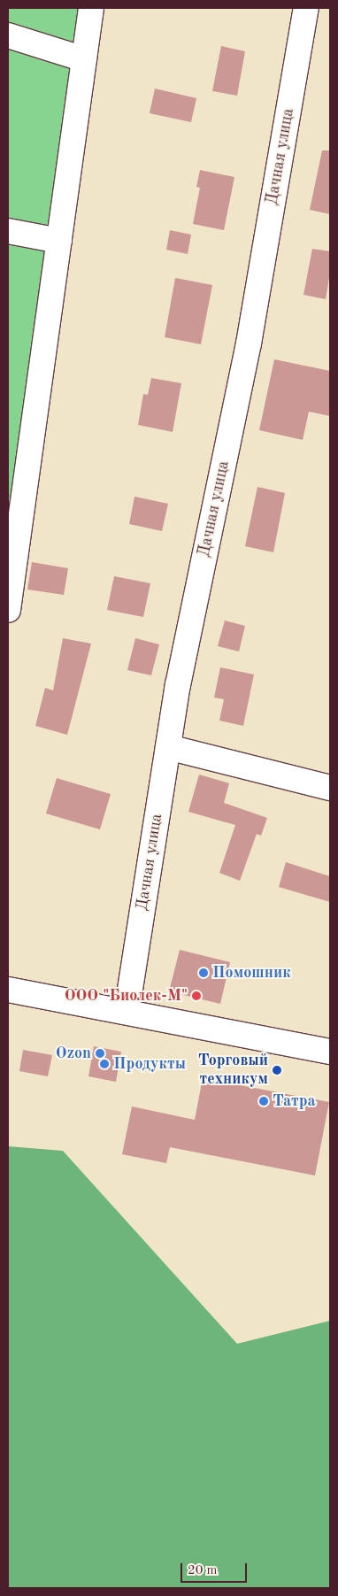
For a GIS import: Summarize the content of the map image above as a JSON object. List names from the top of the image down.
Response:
{
  "streets": {
    "street": ["Дачная улица"]
  },
  "places": [
    "Помошник",
    "ООО \"Биолек-М\"",
    "Ozon",
    "Продукты",
    "Торговый техникум",
    "Татра"
  ],
  "scale_bar": "20 m"
}
